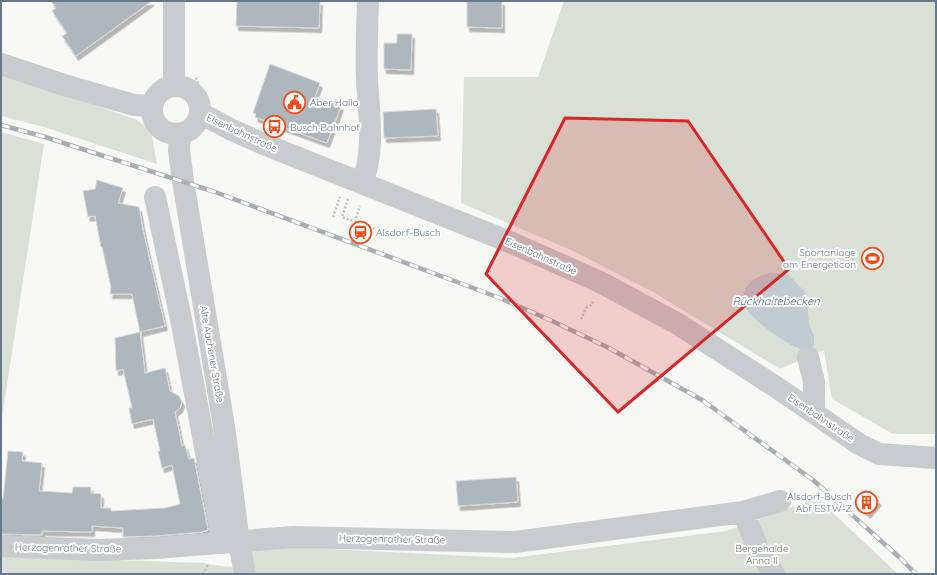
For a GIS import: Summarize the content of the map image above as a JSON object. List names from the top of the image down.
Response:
{
  "streets": {
    "street": ["Eisenbahnstraße", "Alte Aachener Straße", "Herzogenrather Straße"]
  },
  "crossings": [
    ["Eisenbahnstraße", "Alte Aachener Straße"],
    ["Alte Aachener Straße", "Herzogenrather Straße"]
  ],
  "water": ["Rückhaltebecken"],
  "parks": ["Bergehalde Anna II"],
  "places": {
    "public building": ["Aber Hallo"],
    "bus stop": ["Busch Bahnhof"],
    "station": ["Alsdorf-Busch"],
    "sports": ["Sportanlage am Energeticon"],
    "building": ["Alsdorf-Busch Abf ESTW-Z"]
  }
}
